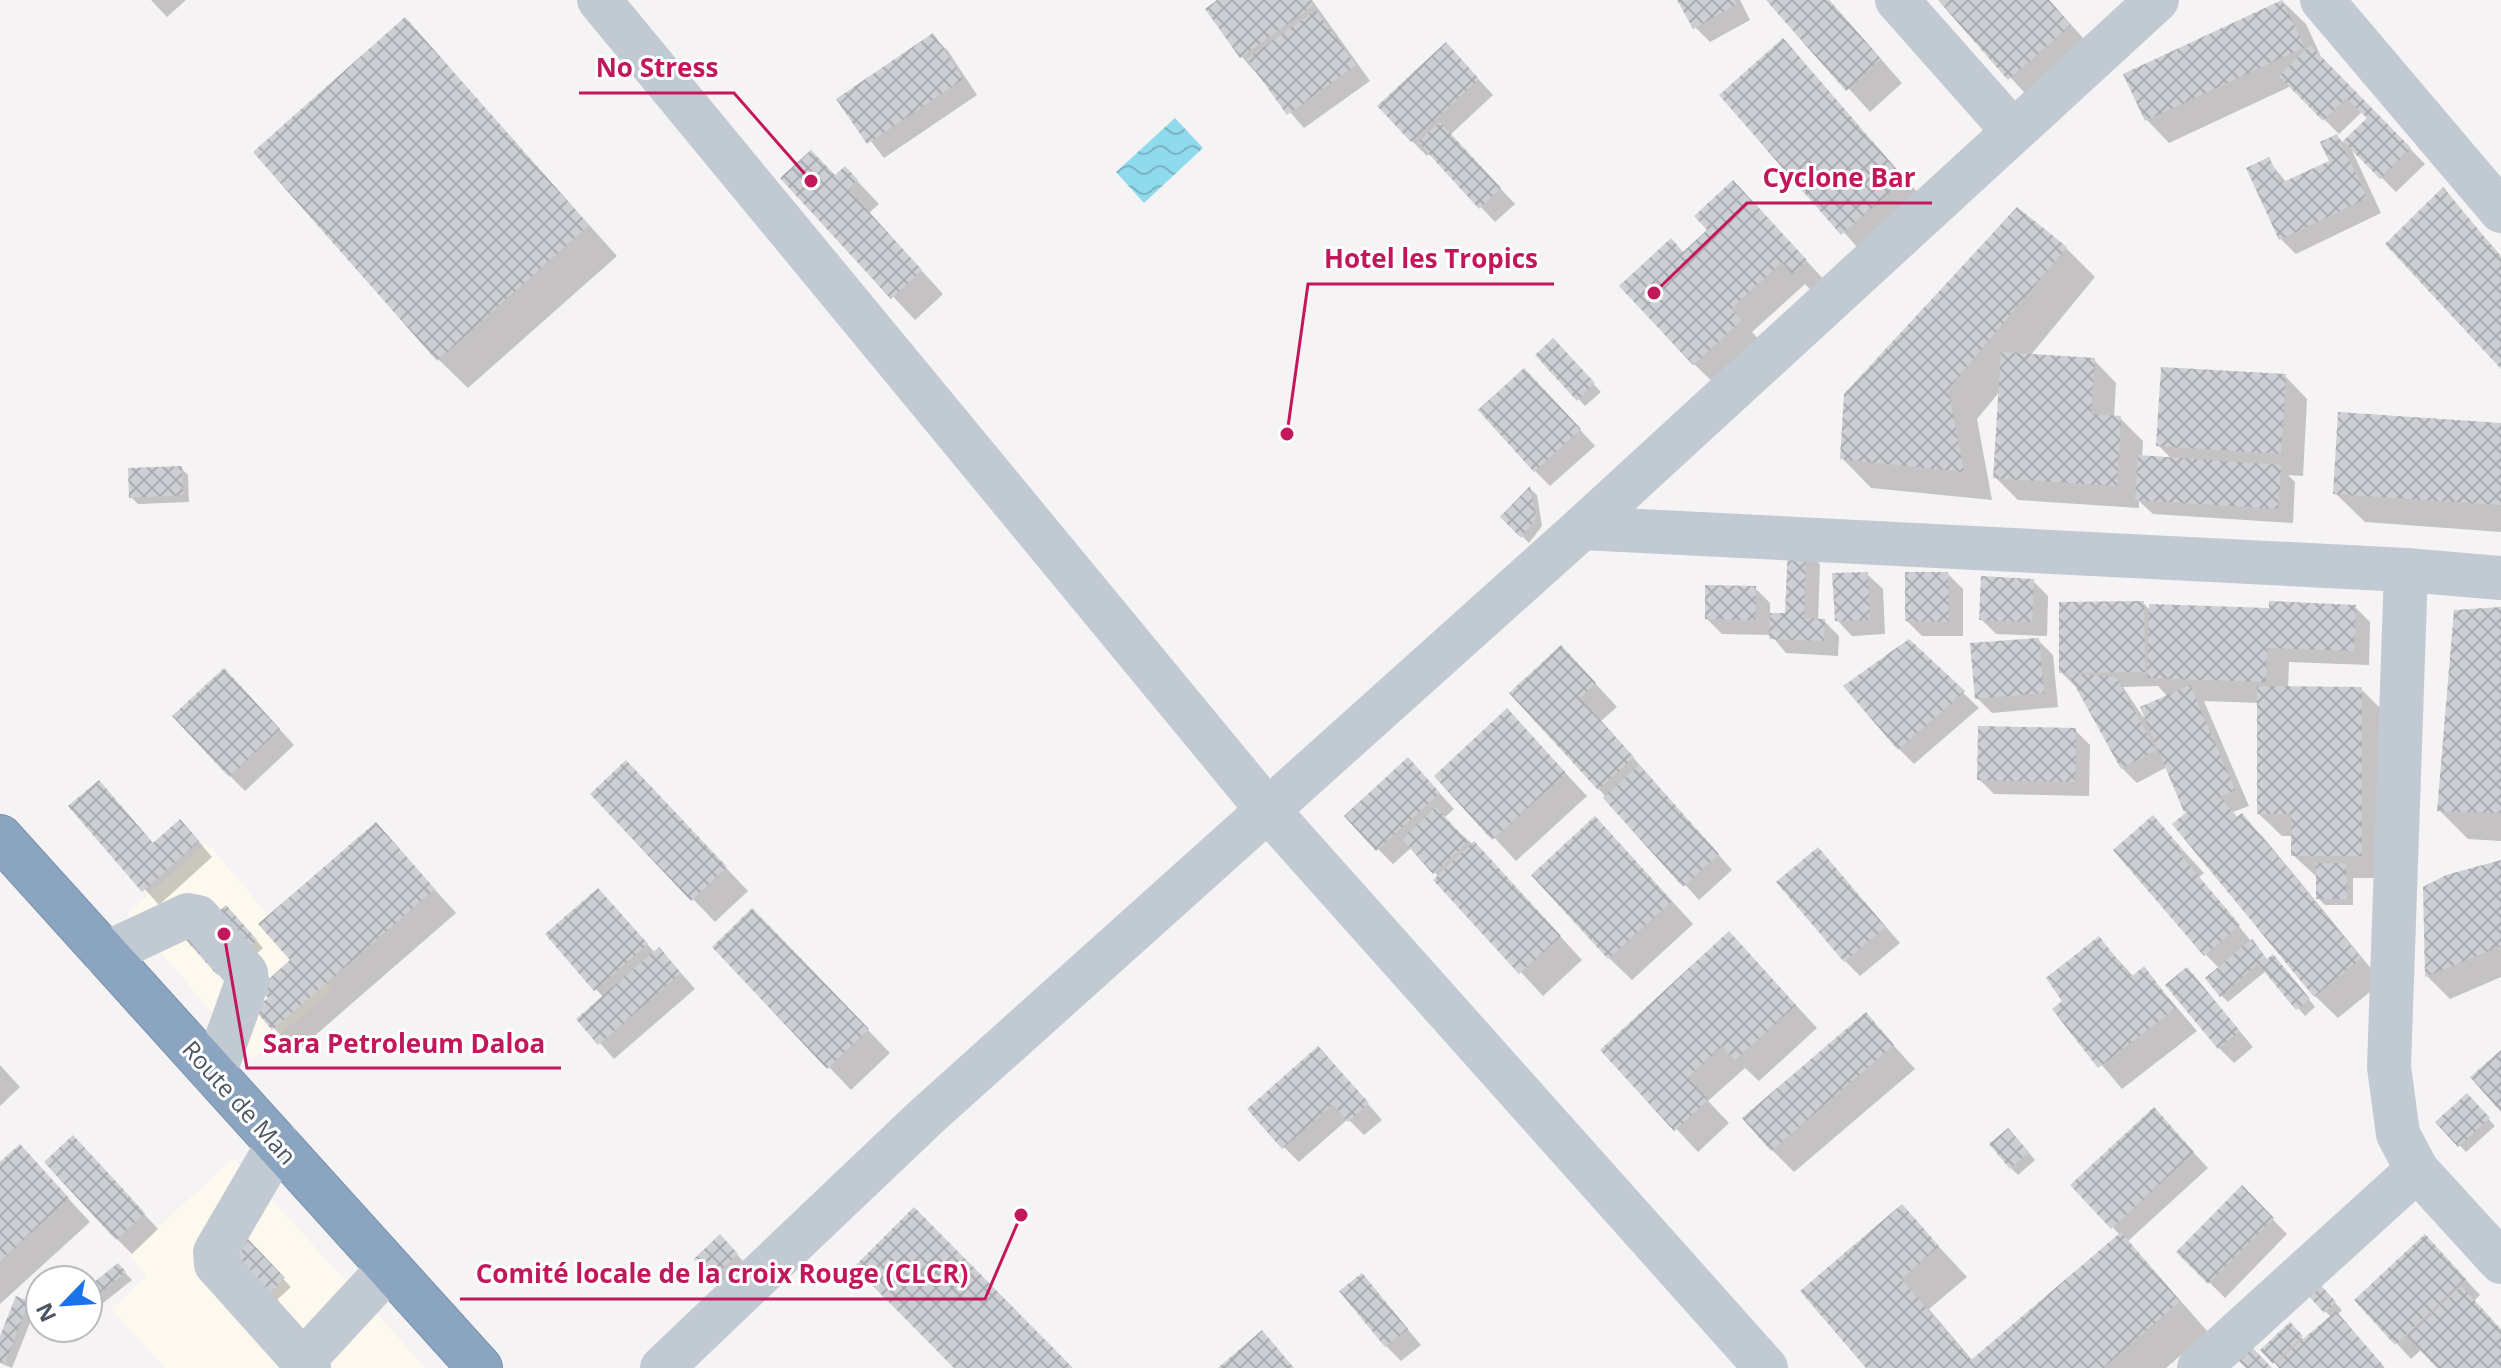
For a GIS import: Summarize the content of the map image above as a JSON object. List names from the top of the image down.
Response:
{
  "streets": {
    "highway": ["Route de Man"]
  },
  "places": [
    "No Stress",
    "Cyclone Bar",
    "Hotel les Tropics",
    "Sara Petroleum Daloa",
    "Comité locale de la croix Rouge (CLCR)"
  ],
  "north": "bottom left"
}
